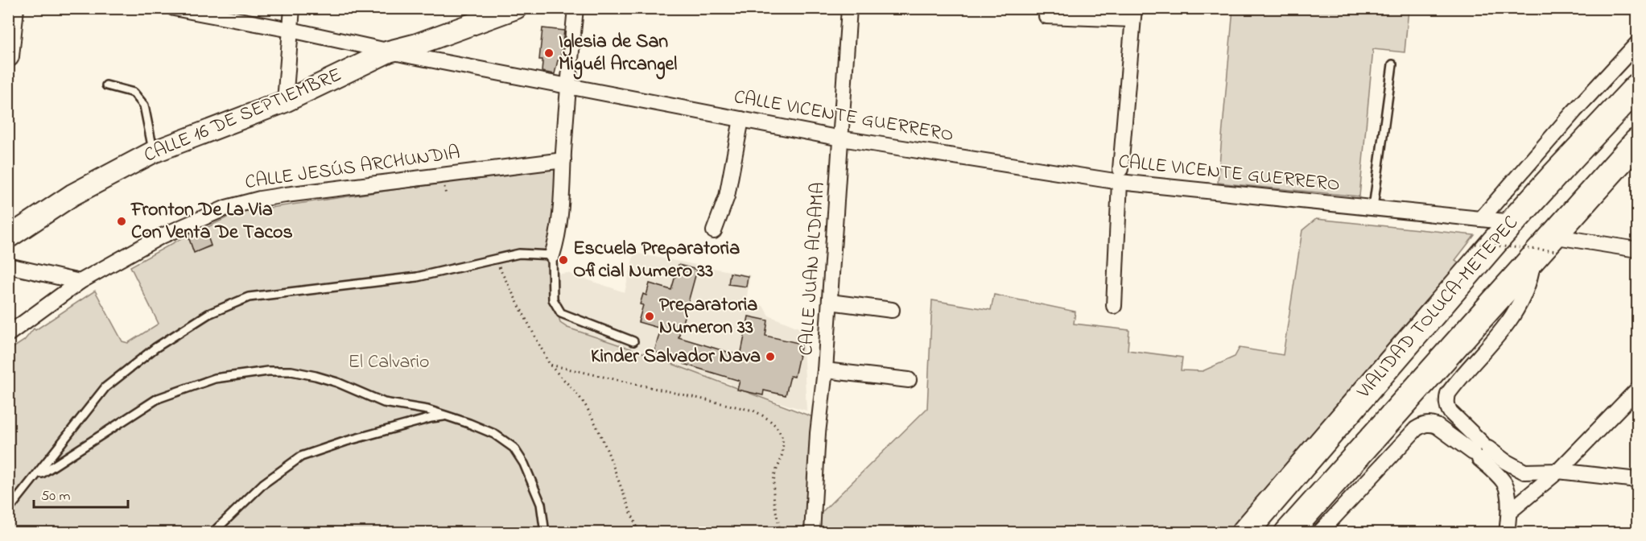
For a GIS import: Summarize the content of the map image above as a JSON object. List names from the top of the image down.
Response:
{
  "streets": {
    "highway": ["VIALIDAD TOLUCA-METEPEC"],
    "street": [
      "CALLE 16 DE SEPTIEMBRE",
      "CALLE VICENTE GUERRERO",
      "CALLE JESÚS ARCHUNDIA",
      "CALLE JUAN ALDAMA"
    ]
  },
  "crossings": [
    ["CALLE 16 DE SEPTIEMBRE", "CALLE VICENTE GUERRERO"],
    ["CALLE VICENTE GUERRERO", "CALLE JUAN ALDAMA"],
    ["CALLE VICENTE GUERRERO", "VIALIDAD TOLUCA-METEPEC"]
  ],
  "parks": ["El Calvario"],
  "places": [
    "Iglesia de San Miguél Arcangel",
    "Fronton De La Via Con Venta De Tacos",
    "Escuela Preparatoria Oficial Numero 33",
    "Preparatoria Numeron 33",
    "Kinder Salvador Nava"
  ],
  "scale_bar": "50 m"
}
